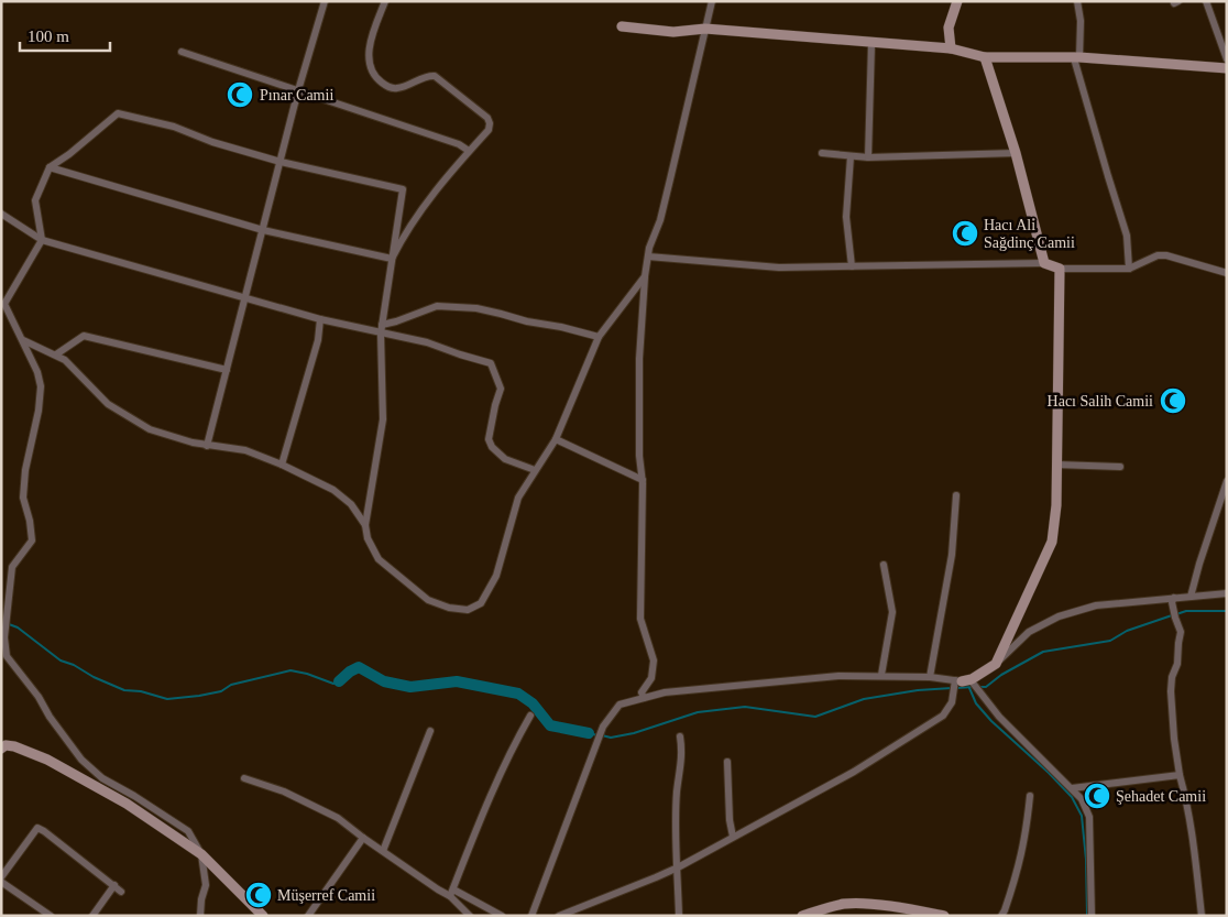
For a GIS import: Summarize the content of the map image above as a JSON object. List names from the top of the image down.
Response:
{
  "places": {
    "mosque": [
      "Pınar Camii",
      "Hacı Ali Sağdinç Camii",
      "Hacı Salih Camii",
      "Şehadet Camii",
      "Müşerref Camii"
    ]
  },
  "scale_bar": "100 m"
}
